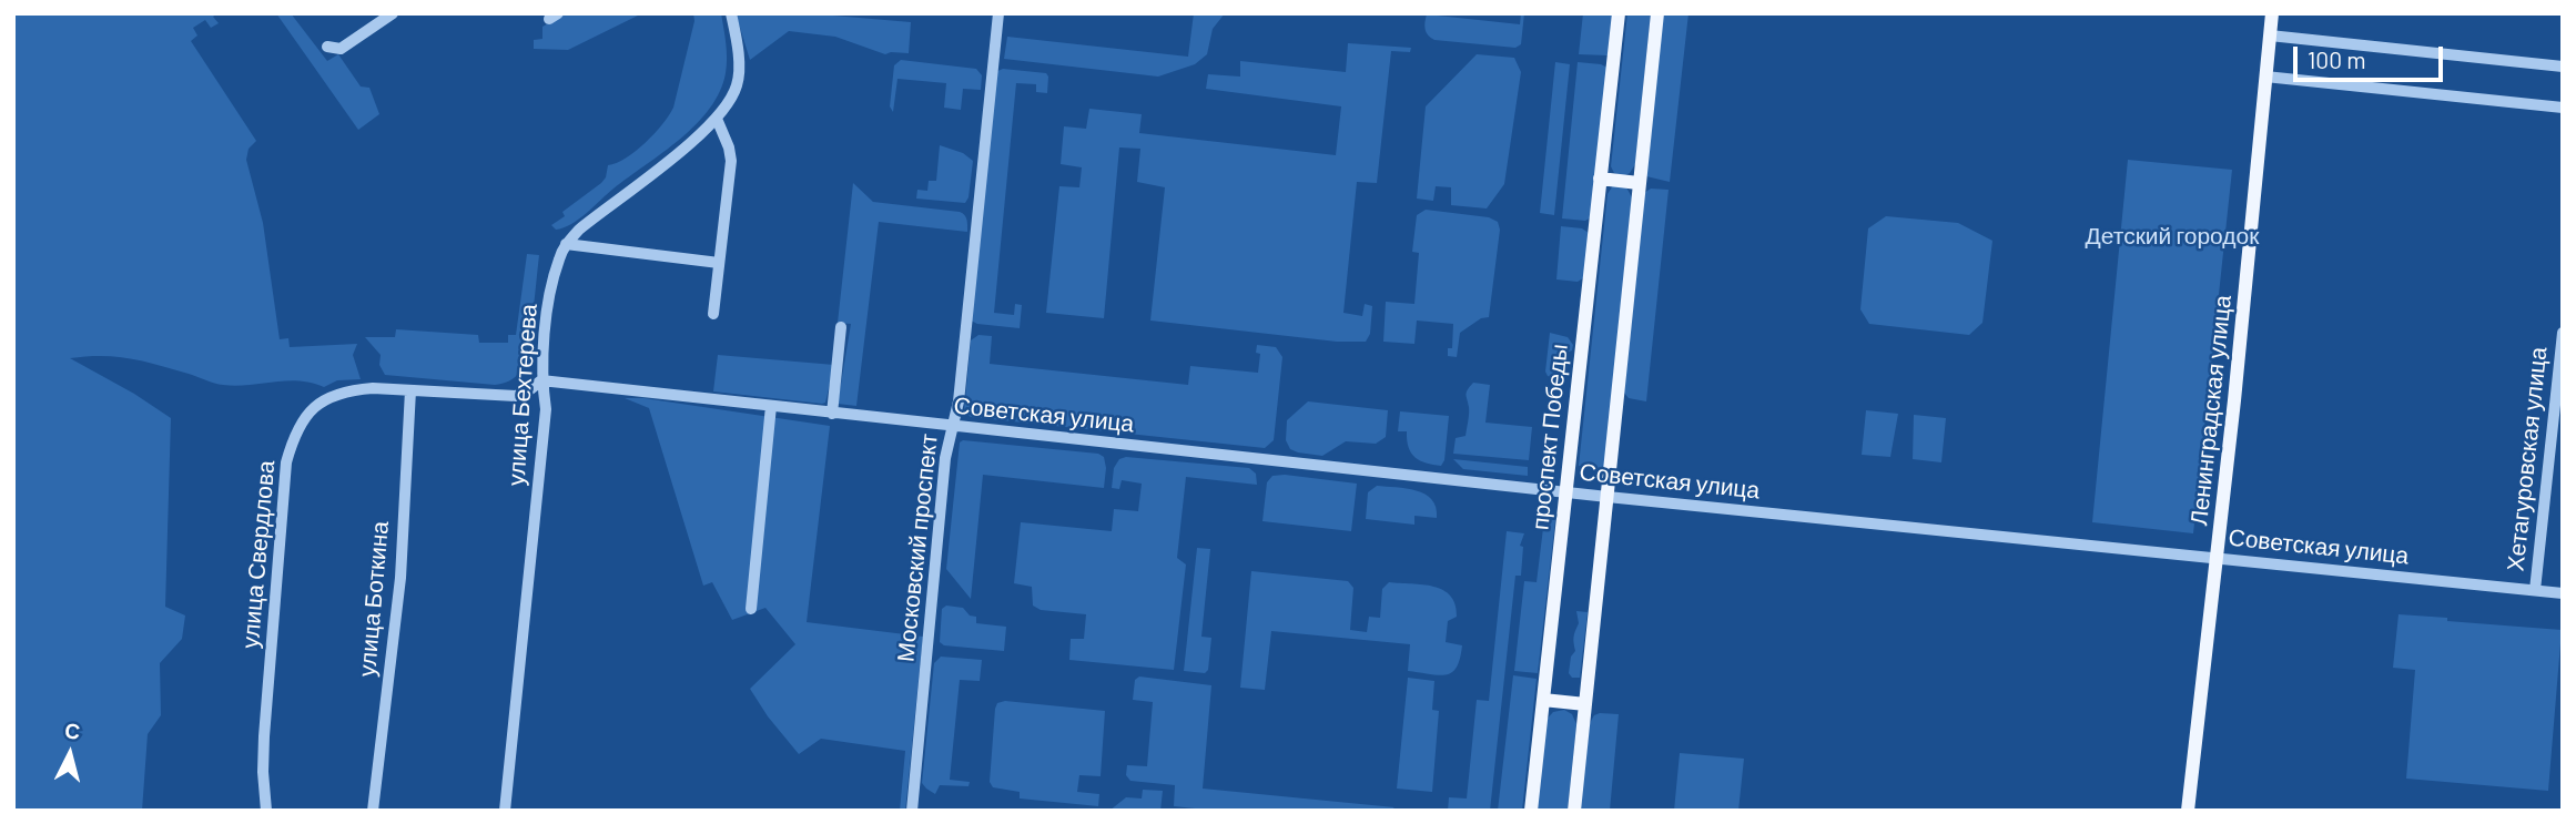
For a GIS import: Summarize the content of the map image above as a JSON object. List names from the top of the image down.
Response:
{
  "streets": {
    "main road": ["Ленинградская улица", "проспект Победы"],
    "street": [
      "улица Бехтерева",
      "Советская улица",
      "Хетагуровская улица",
      "Московский проспект",
      "улица Свердлова",
      "улица Боткина"
    ]
  },
  "crossings": [
    ["улица Бехтерева", "Советская улица"],
    ["улица Бехтерева", "улица Свердлова"],
    ["Ленинградская улица", "Советская улица"],
    ["Советская улица", "проспект Победы"],
    ["Советская улица", "Хетагуровская улица"],
    ["Советская улица", "Московский проспект"],
    ["Советская улица", "улица Свердлова"],
    ["улица Свердлова", "улица Боткина"]
  ],
  "parks": ["Детский городок"],
  "scale_bar": "100 m",
  "north": "top"
}
